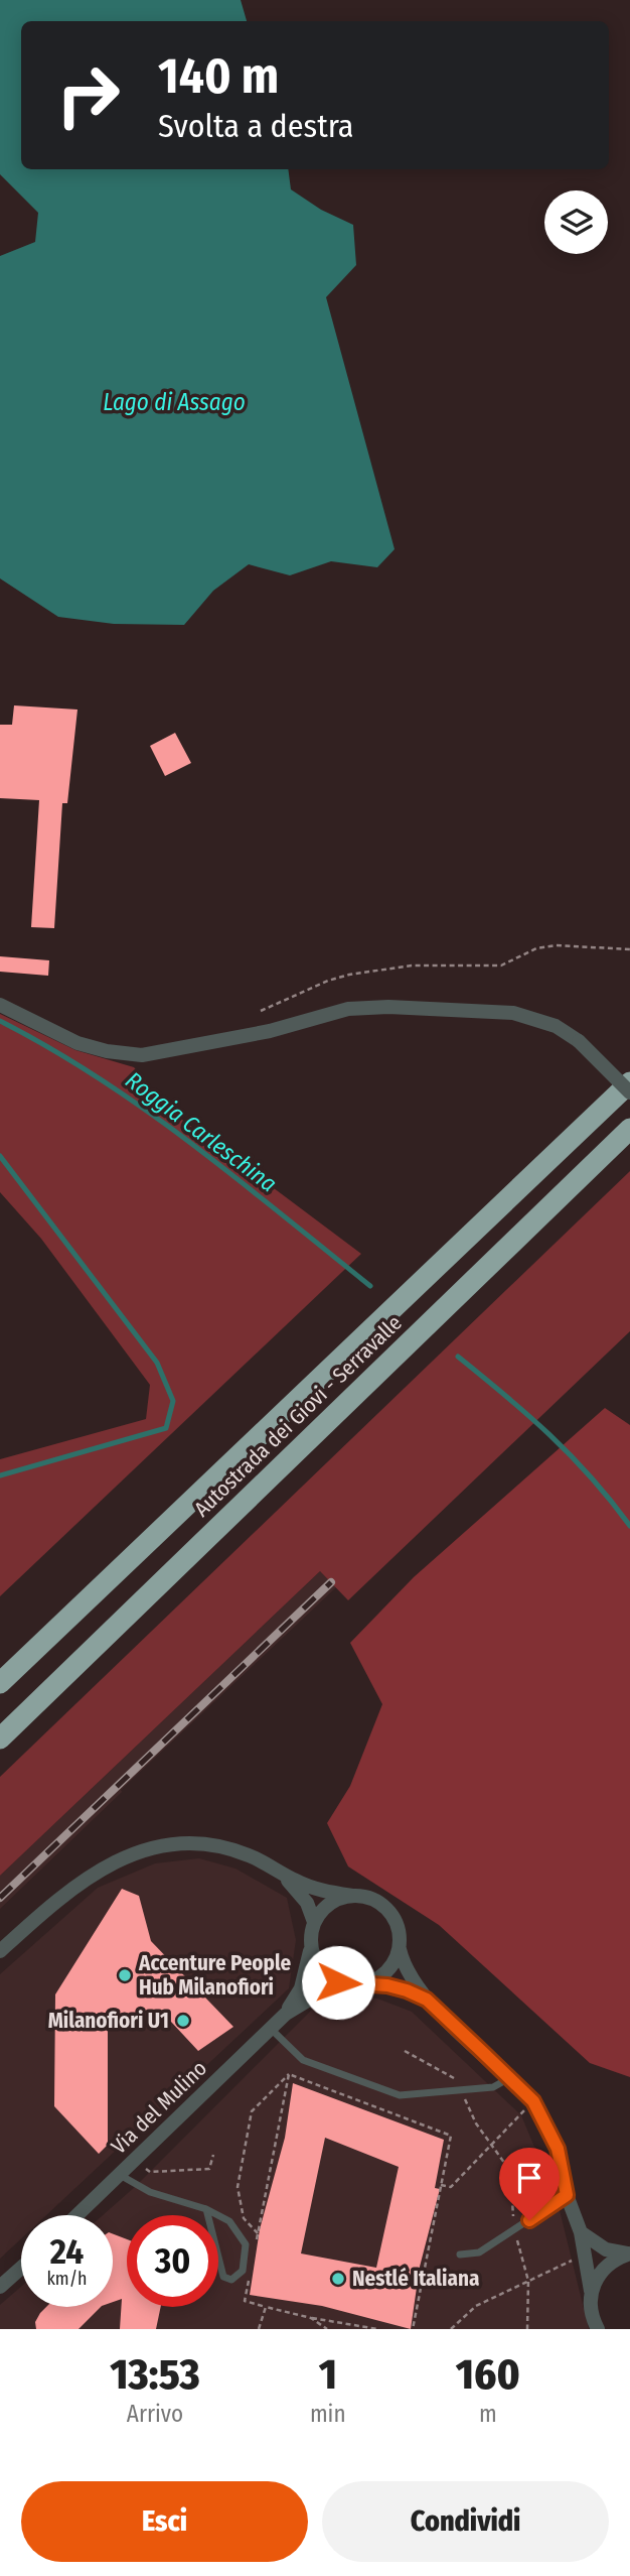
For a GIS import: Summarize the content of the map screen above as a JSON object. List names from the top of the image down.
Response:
{
  "streets": {
    "highway": ["Autostrada dei Giovi - Serravalle"],
    "street": ["Via del Mulino"]
  },
  "water": ["Lago di Assago", "Roggia Carleschina"],
  "places": ["Accenture People Hub Milanofiori", "Milanofiori U1", "Nestlé Italiana"],
  "page": {
    "turn": ["140 m", "Svolta a destra"],
    "speed": "24 km/h",
    "limit": "30",
    "eta": [
      "13:53",
      "Arrivo",
      "1",
      "min",
      "160",
      "m"
    ],
    "buttons": ["Esci", "Condividi"]
  }
}
